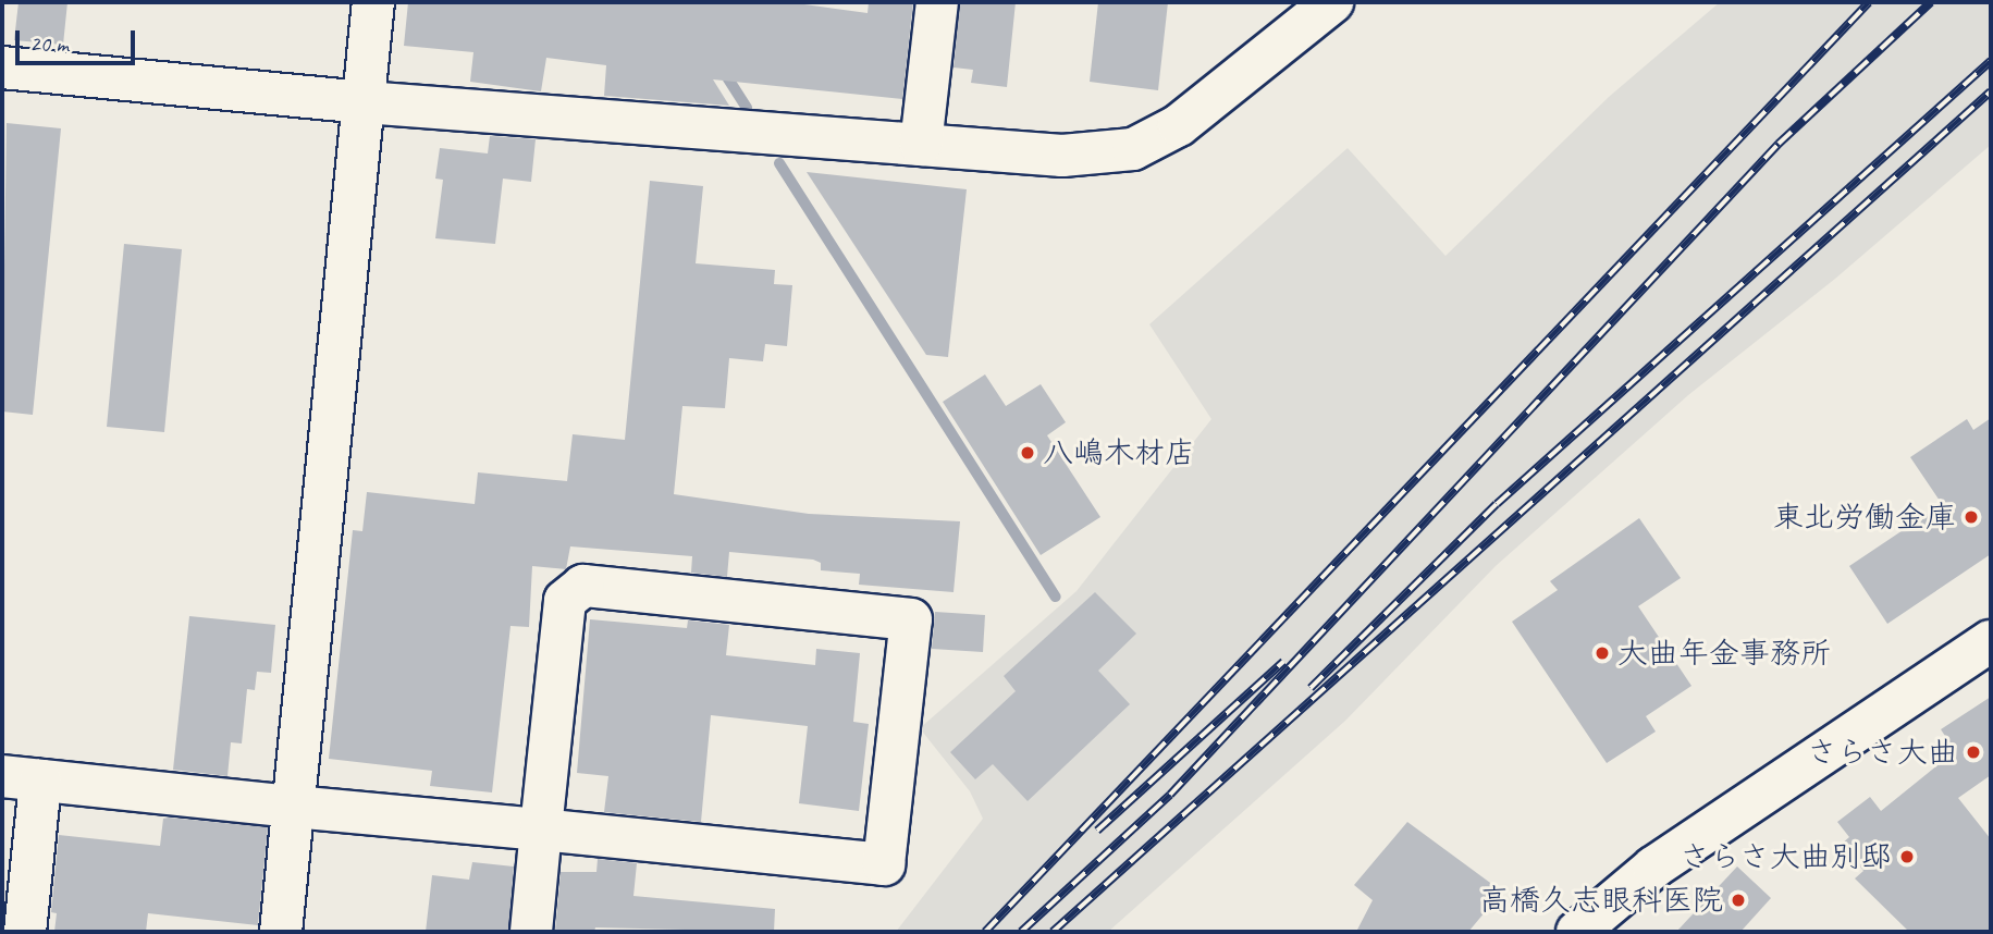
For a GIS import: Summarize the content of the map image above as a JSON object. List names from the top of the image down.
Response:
{
  "places": [
    "八嶋木材店",
    "東北労働金庫",
    "大曲年金事務所",
    "さらさ大曲",
    "さらさ大曲別邸",
    "高橋久志眼科医院"
  ],
  "scale_bar": "20 m"
}
